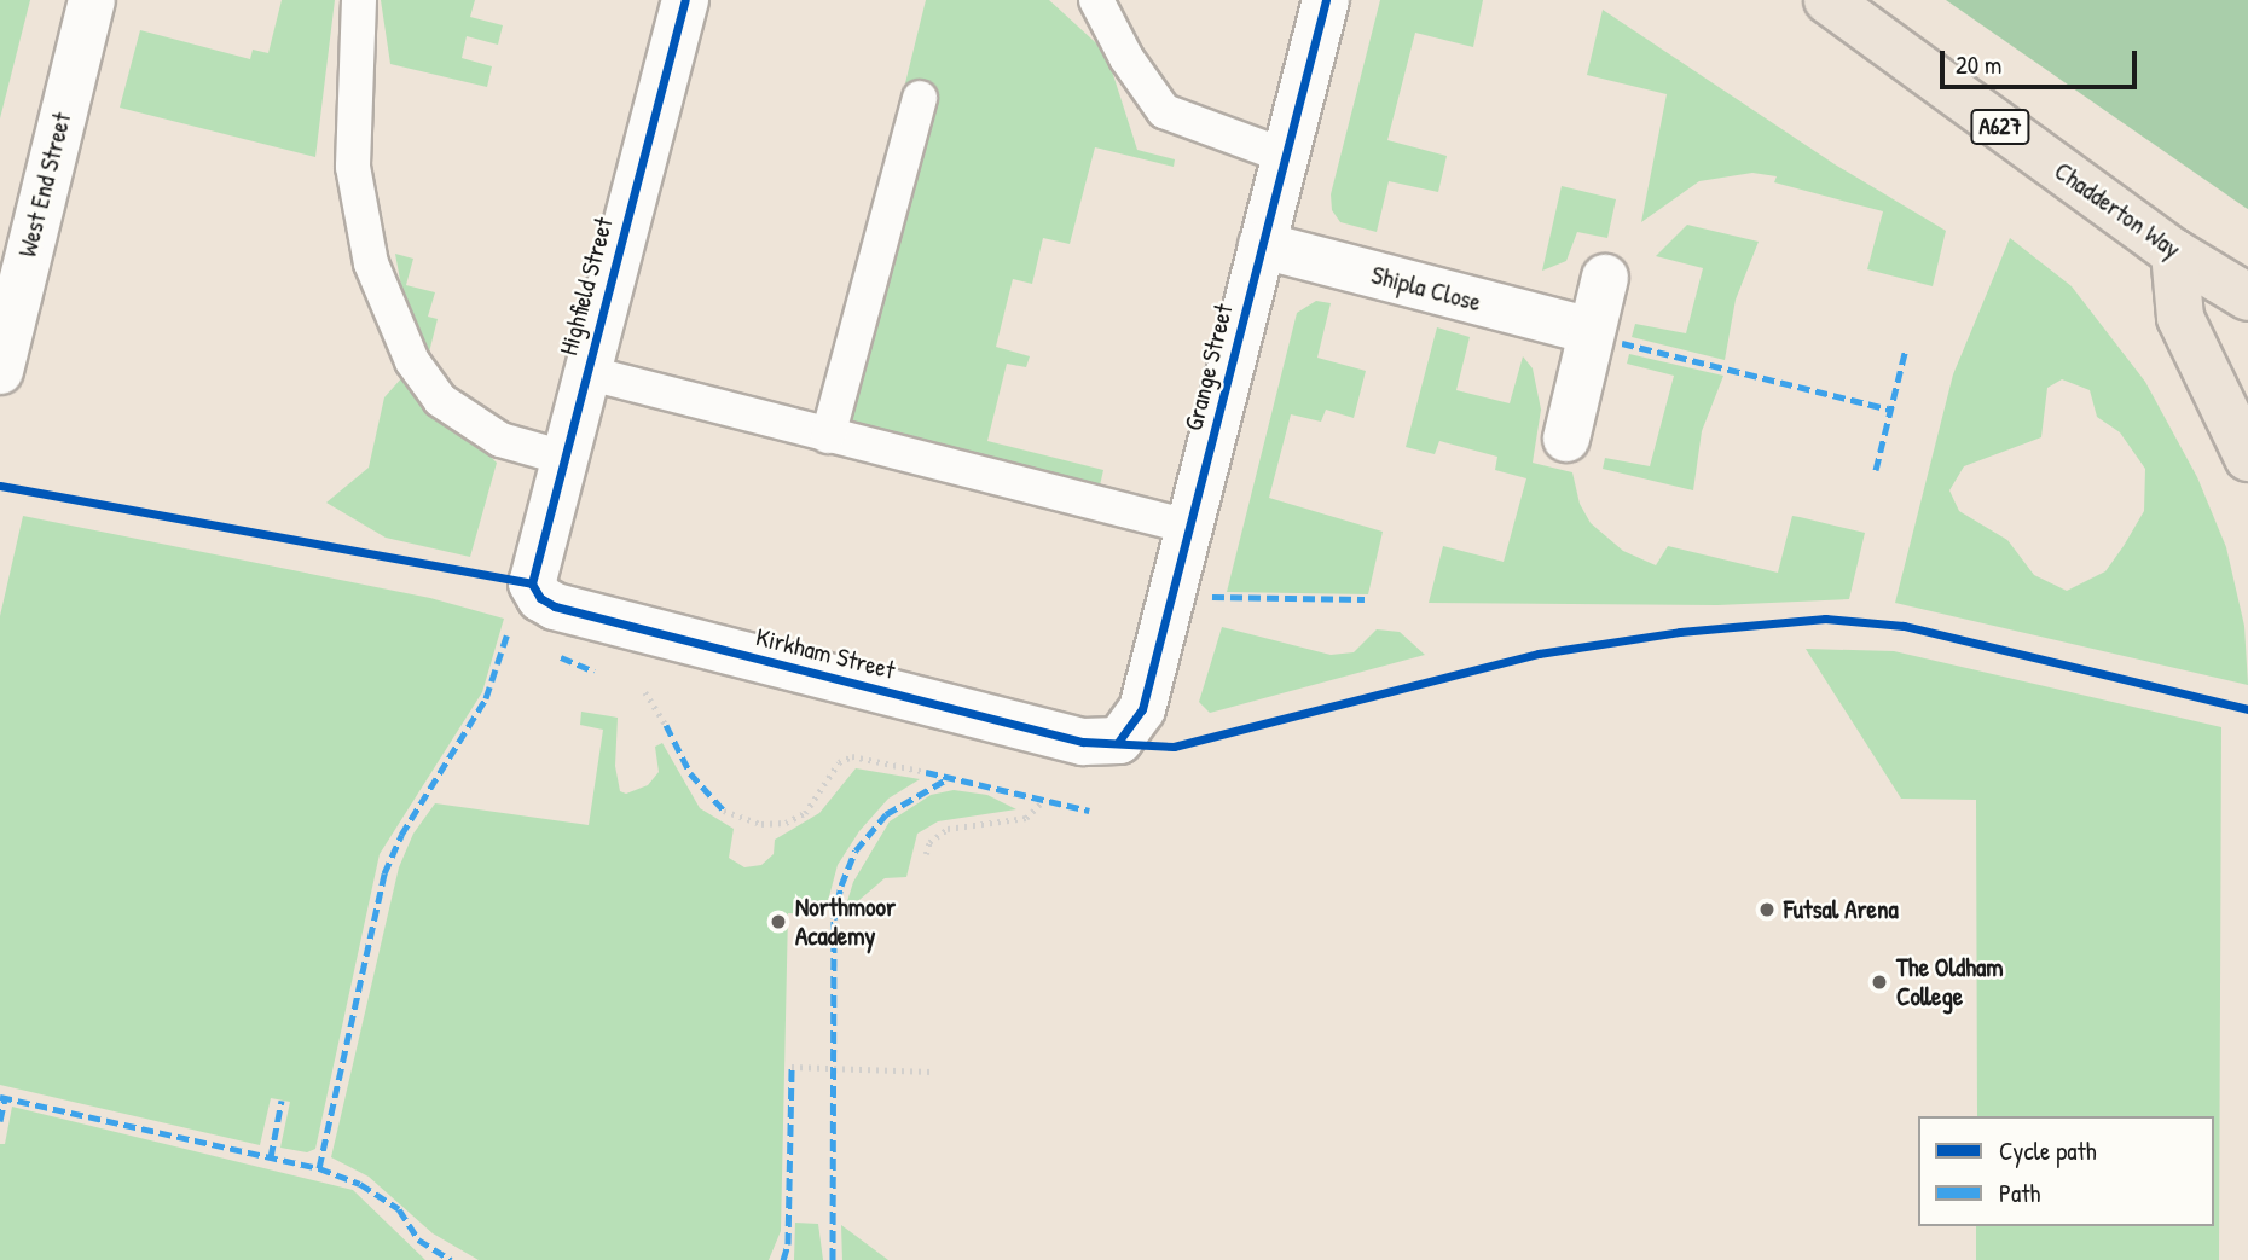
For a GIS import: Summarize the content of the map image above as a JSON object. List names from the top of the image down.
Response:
{
  "streets": {
    "main road": ["A627", "Chadderton Way"],
    "street": [
      "West End Street",
      "Highfield Street",
      "Shipla Close",
      "Grange Street",
      "Kirkham Street"
    ]
  },
  "crossings": [
    ["Highfield Street", "Kirkham Street"],
    ["Shipla Close", "Grange Street"],
    ["Grange Street", "Kirkham Street"]
  ],
  "places": ["Futsal Arena", "Northmoor Academy", "The Oldham College"],
  "legend": ["Cycle path", "Path"],
  "scale_bar": "20 m"
}
